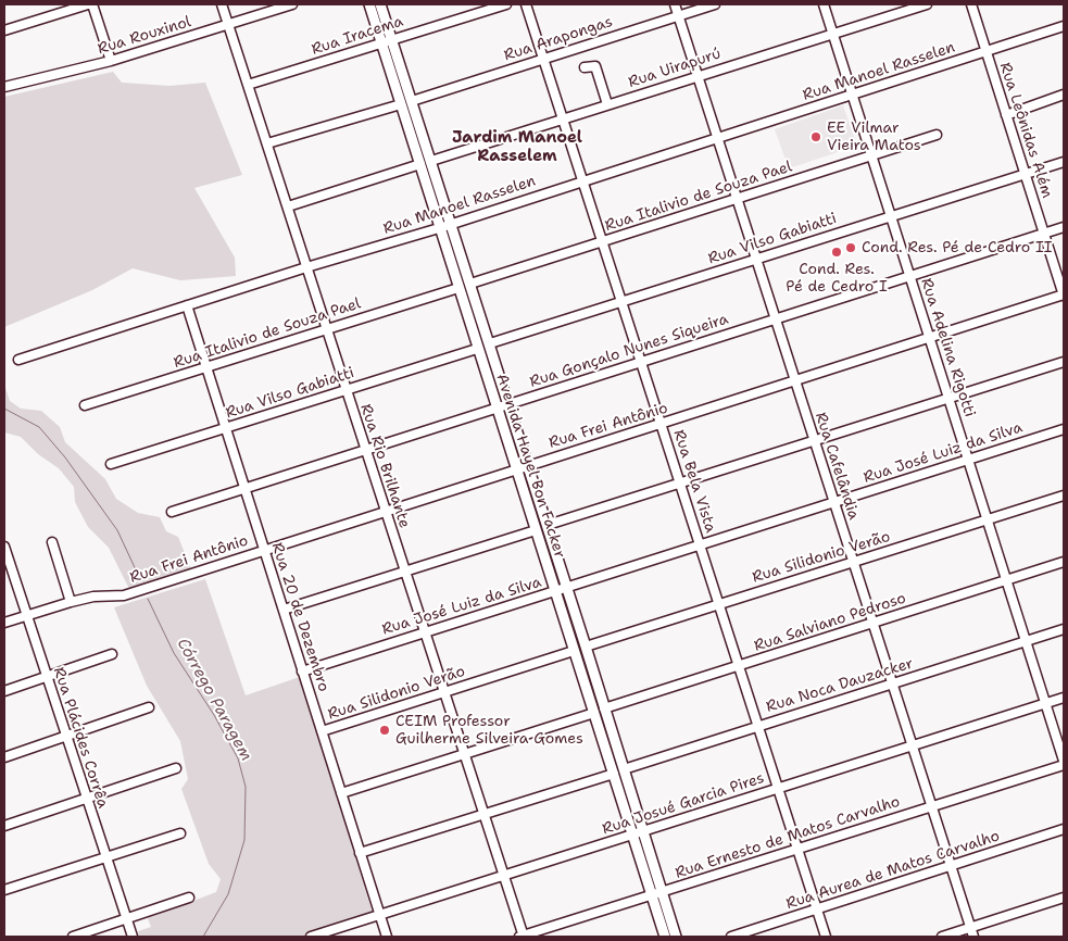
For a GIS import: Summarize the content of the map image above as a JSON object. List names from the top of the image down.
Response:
{
  "streets": {
    "main road": ["Avenida Hayel Bon Facker"],
    "street": [
      "Rua Rouxinol",
      "Rua Iracema",
      "Rua Arapongas",
      "Rua Uirapurú",
      "Rua Manoel Rasselen",
      "Rua Leônidas Além",
      "Rua Italivio de Souza Pael",
      "Rua Vilso Gabiatti",
      "Rua Adelina Rigotti",
      "Rua Gonçalo Nunes Siqueira",
      "Rua Frei Antônio",
      "Rua José Luiz da Silva",
      "Rua Rio Brilhante",
      "Rua Cafelândia",
      "Rua Bela Vista",
      "Rua Silidonio Verão",
      "Rua 20 de Dezembro",
      "Rua Salviano Pedroso",
      "Rua Noca Dauzacker",
      "Rua Plácides Corrêa",
      "Rua Josué Garcia Pires",
      "Rua Ernesto de Matos Carvalho",
      "Rua Aurea de Matos Carvalho"
    ]
  },
  "crossings": [
    ["Rua Rouxinol", "Rua Rio Brilhante"],
    ["Rua Iracema", "Rua Rio Brilhante"],
    ["Rua Iracema", "Avenida Hayel Bon Facker"],
    ["Rua Arapongas", "Avenida Hayel Bon Facker"],
    ["Rua Arapongas", "Rua Cafelândia"],
    ["Rua Arapongas", "Rua Bela Vista"],
    ["Rua Uirapurú", "Rua Adelina Rigotti"],
    ["Rua Uirapurú", "Avenida Hayel Bon Facker"],
    ["Rua Uirapurú", "Rua Cafelândia"],
    ["Rua Uirapurú", "Rua Bela Vista"],
    ["Rua Manoel Rasselen", "Rua Leônidas Além"],
    ["Rua Manoel Rasselen", "Rua Adelina Rigotti"],
    ["Rua Manoel Rasselen", "Rua Rio Brilhante"],
    ["Rua Manoel Rasselen", "Avenida Hayel Bon Facker"],
    ["Rua Manoel Rasselen", "Rua Cafelândia"],
    ["Rua Manoel Rasselen", "Rua Bela Vista"],
    ["Rua Manoel Rasselen", "Rua 20 de Dezembro"],
    ["Rua Leônidas Além", "Rua Vilso Gabiatti"],
    ["Rua Leônidas Além", "Rua Gonçalo Nunes Siqueira"],
    ["Rua Leônidas Além", "Rua Frei Antônio"],
    ["Rua Italivio de Souza Pael", "Rua Adelina Rigotti"],
    ["Rua Italivio de Souza Pael", "Rua Rio Brilhante"],
    ["Rua Italivio de Souza Pael", "Avenida Hayel Bon Facker"],
    ["Rua Italivio de Souza Pael", "Rua Cafelândia"],
    ["Rua Italivio de Souza Pael", "Rua Bela Vista"],
    ["Rua Italivio de Souza Pael", "Rua 20 de Dezembro"],
    ["Rua Vilso Gabiatti", "Rua Adelina Rigotti"],
    ["Rua Vilso Gabiatti", "Rua Rio Brilhante"],
    ["Rua Vilso Gabiatti", "Avenida Hayel Bon Facker"],
    ["Rua Vilso Gabiatti", "Rua Cafelândia"],
    ["Rua Vilso Gabiatti", "Rua Bela Vista"],
    ["Rua Vilso Gabiatti", "Rua 20 de Dezembro"],
    ["Rua Adelina Rigotti", "Rua Gonçalo Nunes Siqueira"],
    ["Rua Adelina Rigotti", "Rua Frei Antônio"],
    ["Rua Adelina Rigotti", "Rua José Luiz da Silva"],
    ["Rua Adelina Rigotti", "Rua Silidonio Verão"],
    ["Rua Adelina Rigotti", "Rua Salviano Pedroso"],
    ["Rua Adelina Rigotti", "Rua Noca Dauzacker"],
    ["Rua Adelina Rigotti", "Rua Josué Garcia Pires"],
    ["Rua Adelina Rigotti", "Rua Ernesto de Matos Carvalho"],
    ["Rua Gonçalo Nunes Siqueira", "Rua Rio Brilhante"],
    ["Rua Gonçalo Nunes Siqueira", "Avenida Hayel Bon Facker"],
    ["Rua Gonçalo Nunes Siqueira", "Rua Cafelândia"],
    ["Rua Gonçalo Nunes Siqueira", "Rua Bela Vista"],
    ["Rua Gonçalo Nunes Siqueira", "Rua 20 de Dezembro"],
    ["Rua Frei Antônio", "Rua Rio Brilhante"],
    ["Rua Frei Antônio", "Avenida Hayel Bon Facker"],
    ["Rua Frei Antônio", "Rua Cafelândia"],
    ["Rua Frei Antônio", "Rua Bela Vista"],
    ["Rua Frei Antônio", "Rua 20 de Dezembro"],
    ["Rua Frei Antônio", "Rua Plácides Corrêa"],
    ["Rua José Luiz da Silva", "Rua Rio Brilhante"],
    ["Rua José Luiz da Silva", "Avenida Hayel Bon Facker"],
    ["Rua José Luiz da Silva", "Rua Cafelândia"],
    ["Rua José Luiz da Silva", "Rua Bela Vista"],
    ["Rua José Luiz da Silva", "Rua 20 de Dezembro"],
    ["Rua Rio Brilhante", "Rua Silidonio Verão"],
    ["Rua Rio Brilhante", "Rua Salviano Pedroso"],
    ["Rua Rio Brilhante", "Rua Josué Garcia Pires"],
    ["Rua Rio Brilhante", "Rua Ernesto de Matos Carvalho"],
    ["Avenida Hayel Bon Facker", "Rua Silidonio Verão"],
    ["Avenida Hayel Bon Facker", "Rua Salviano Pedroso"],
    ["Avenida Hayel Bon Facker", "Rua Noca Dauzacker"],
    ["Avenida Hayel Bon Facker", "Rua Josué Garcia Pires"],
    ["Avenida Hayel Bon Facker", "Rua Ernesto de Matos Carvalho"],
    ["Rua Cafelândia", "Rua Silidonio Verão"],
    ["Rua Cafelândia", "Rua Salviano Pedroso"],
    ["Rua Cafelândia", "Rua Noca Dauzacker"],
    ["Rua Cafelândia", "Rua Josué Garcia Pires"],
    ["Rua Cafelândia", "Rua Ernesto de Matos Carvalho"],
    ["Rua Cafelândia", "Rua Aurea de Matos Carvalho"],
    ["Rua Bela Vista", "Rua Silidonio Verão"],
    ["Rua Bela Vista", "Rua Salviano Pedroso"],
    ["Rua Bela Vista", "Rua Noca Dauzacker"],
    ["Rua Bela Vista", "Rua Josué Garcia Pires"],
    ["Rua Bela Vista", "Rua Ernesto de Matos Carvalho"],
    ["Rua Bela Vista", "Rua Aurea de Matos Carvalho"],
    ["Rua Silidonio Verão", "Rua 20 de Dezembro"],
    ["Rua 20 de Dezembro", "Rua Salviano Pedroso"],
    ["Rua 20 de Dezembro", "Rua Josué Garcia Pires"]
  ],
  "districts": ["Jardim Manoel Rasselem"],
  "water": ["Córrego Paragem"],
  "places": [
    "EE Vilmar Vieira Matos",
    "Cond. Res. Pé de Cedro II",
    "Cond. Res. Pé de Cedro I",
    "CEIM Professor Guilherme Silveira Gomes"
  ]
}
